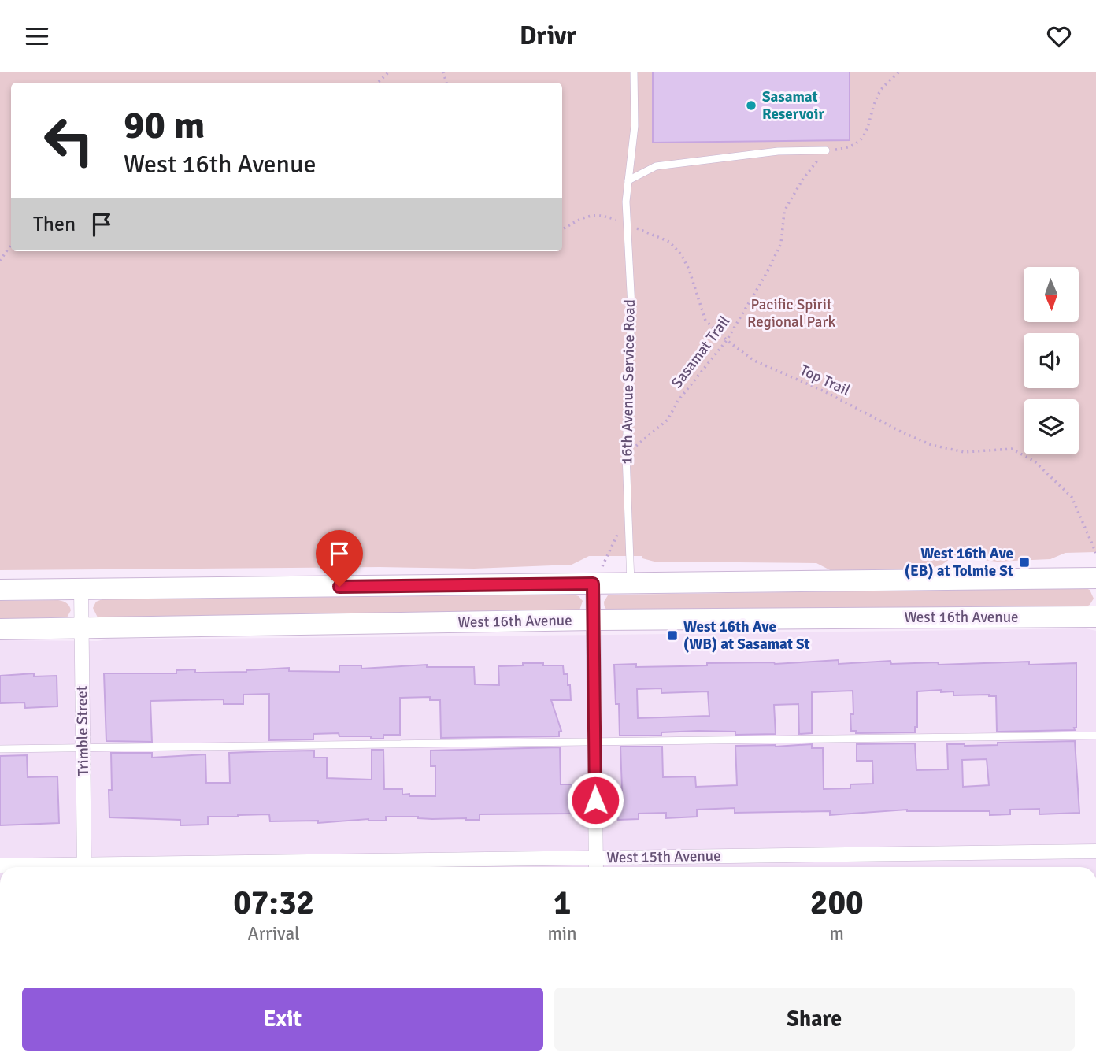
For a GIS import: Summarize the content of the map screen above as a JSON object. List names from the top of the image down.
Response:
{
  "streets": {
    "main road": ["West 16th Avenue"],
    "street": ["Trimble Street", "West 15th Avenue"],
    "lane": ["16th Avenue Service Road"],
    "path": ["Sasamat Trail", "Top Trail"]
  },
  "crossings": [
    ["Sasamat Trail", "Top Trail"],
    ["Sasamat Trail", "16th Avenue Service Road"],
    ["Top Trail", "16th Avenue Service Road"],
    ["West 16th Avenue", "Trimble Street"]
  ],
  "parks": ["Pacific Spirit Regional Park"],
  "places": {
    "other": ["Sasamat Reservoir"],
    "transit": ["West 16th Ave (EB) at Tolmie St", "West 16th Ave (WB) at Sasamat St"]
  },
  "north": "bottom",
  "page": {
    "header": "Drivr",
    "turn": ["90 m", "West 16th Avenue"],
    "then": "Then",
    "eta": [
      "07:32",
      "Arrival",
      "1",
      "min",
      "200",
      "m"
    ],
    "buttons": ["Exit", "Share"]
  }
}
